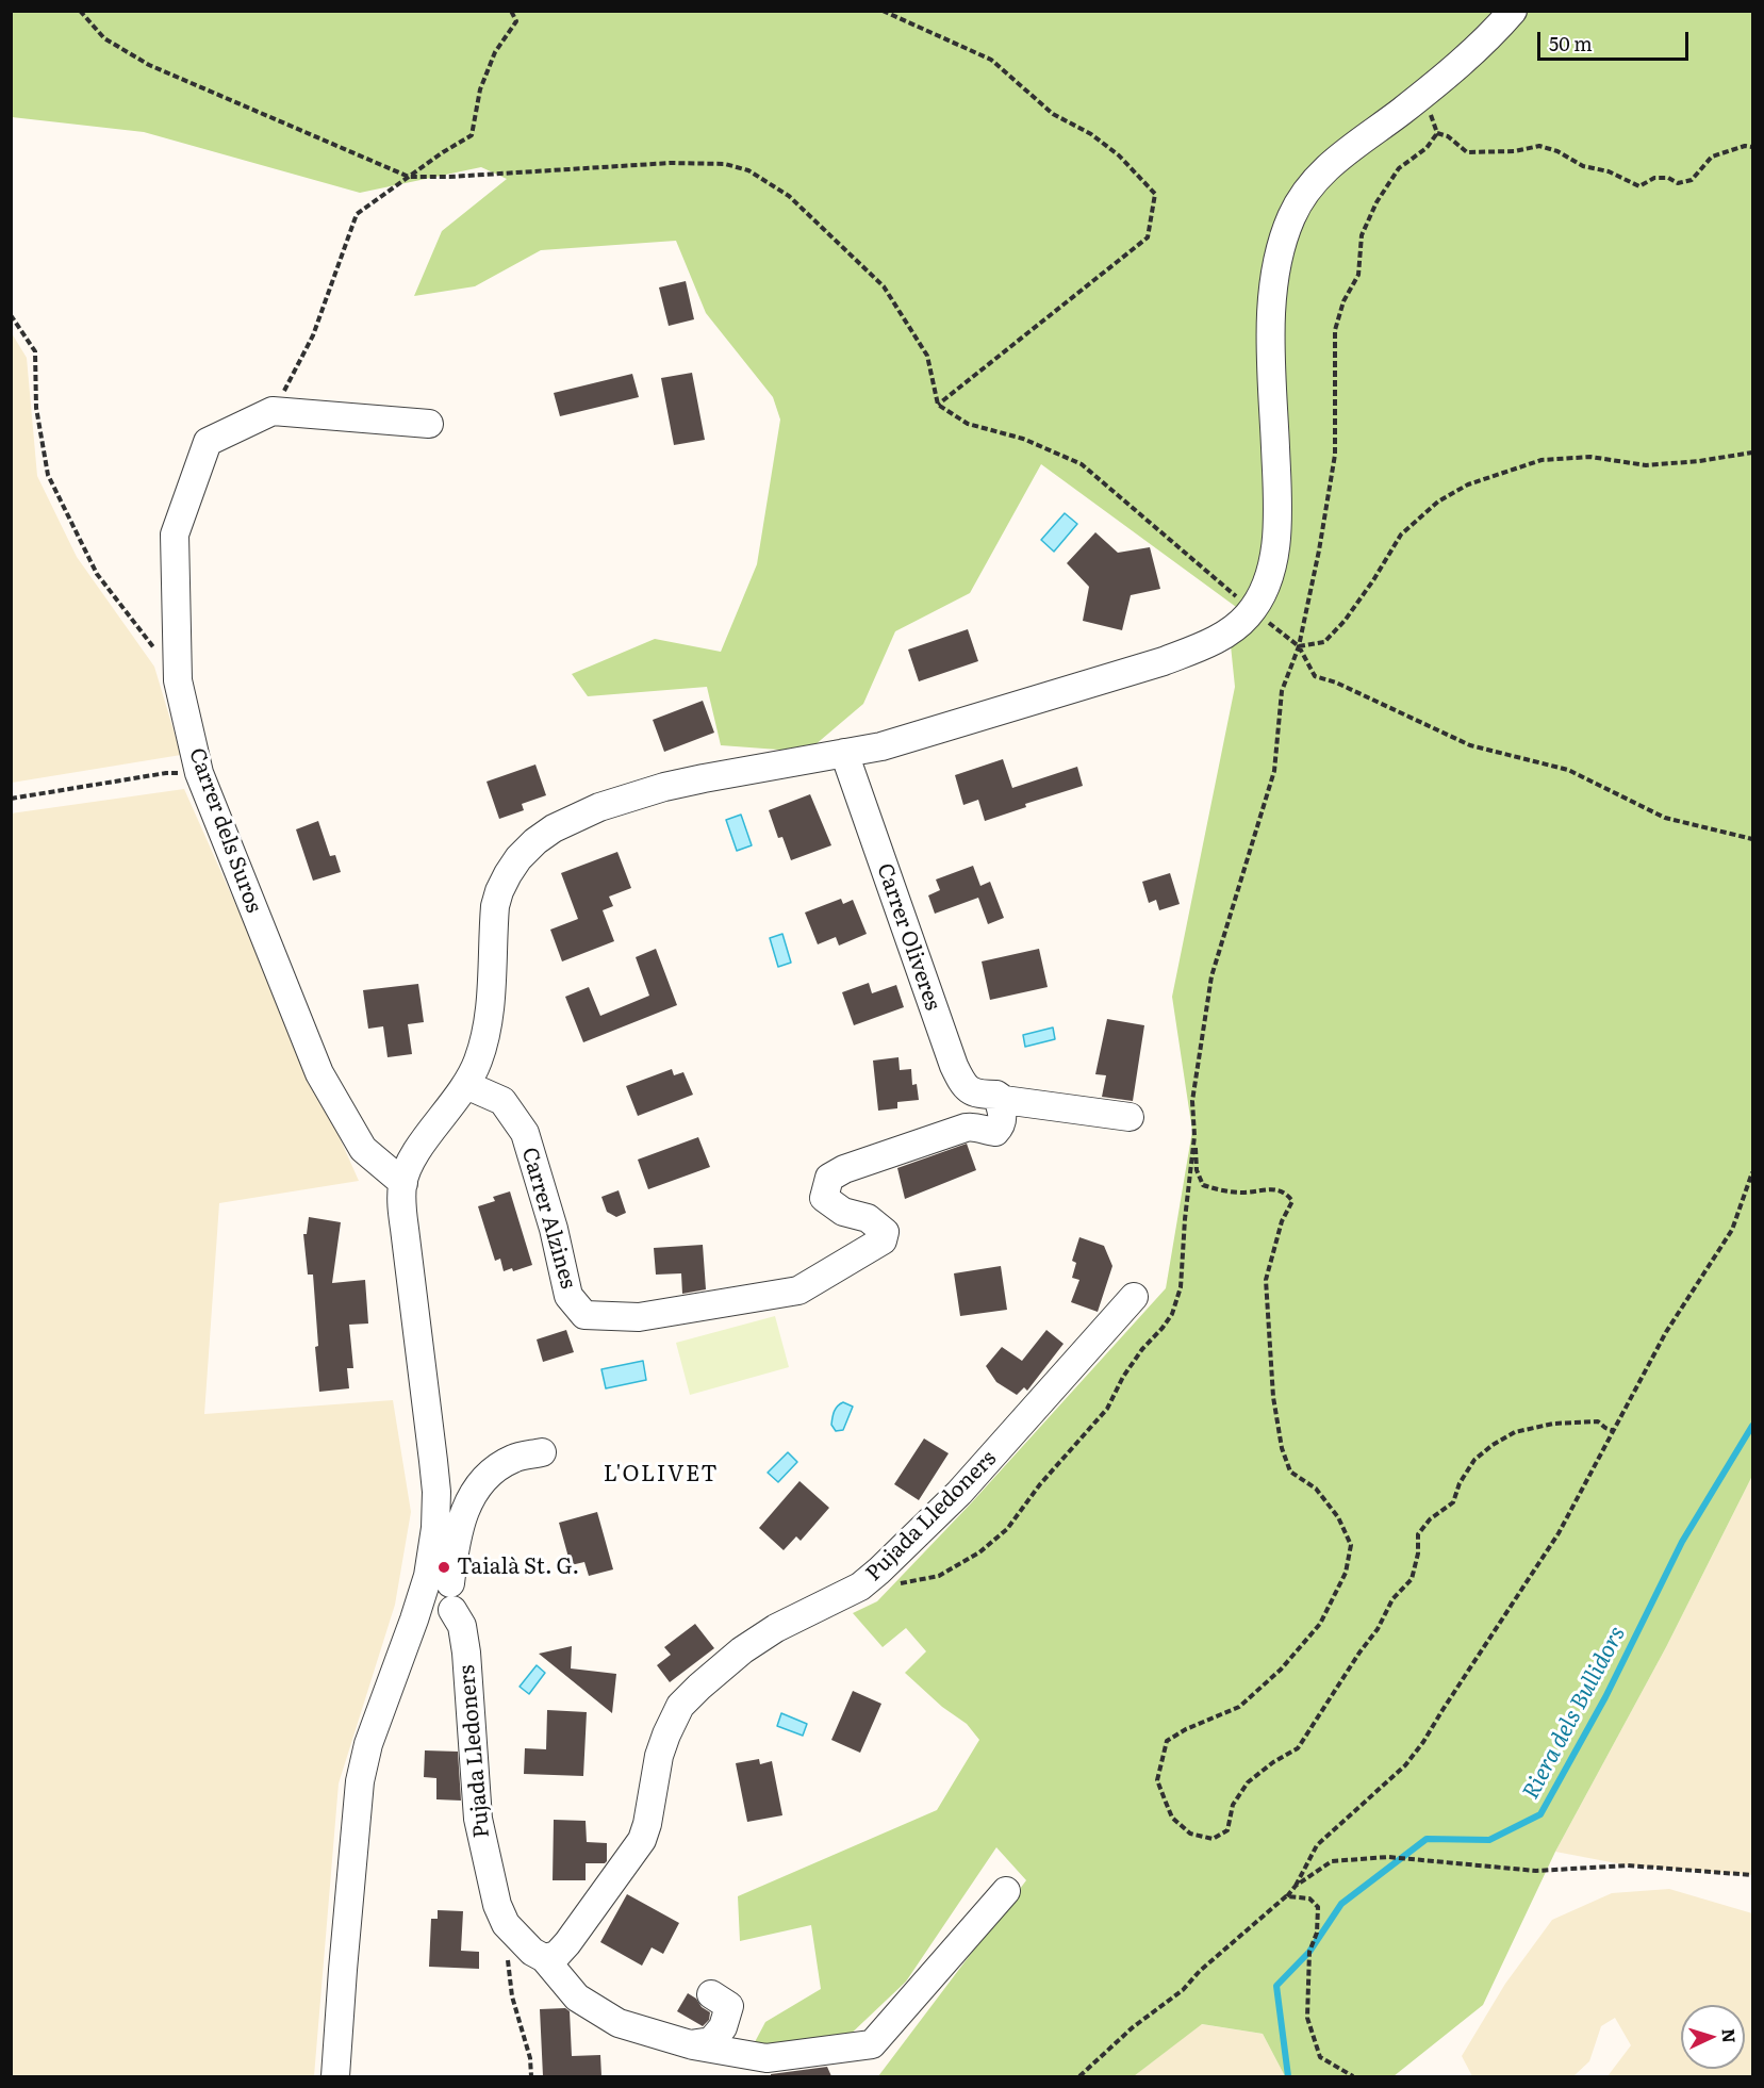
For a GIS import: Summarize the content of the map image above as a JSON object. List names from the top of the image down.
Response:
{
  "streets": {
    "street": [
      "Carrer dels Suros",
      "Carrer Oliveres",
      "Carrer Alzines",
      "Pujada Lledoners"
    ]
  },
  "crossings": [
    ["Carrer Oliveres", "Carrer Alzines"]
  ],
  "districts": ["L'OLIVET"],
  "water": ["Riera dels Bullidors"],
  "places": ["Taialà St. G."],
  "scale_bar": "50 m",
  "north": "right"
}
